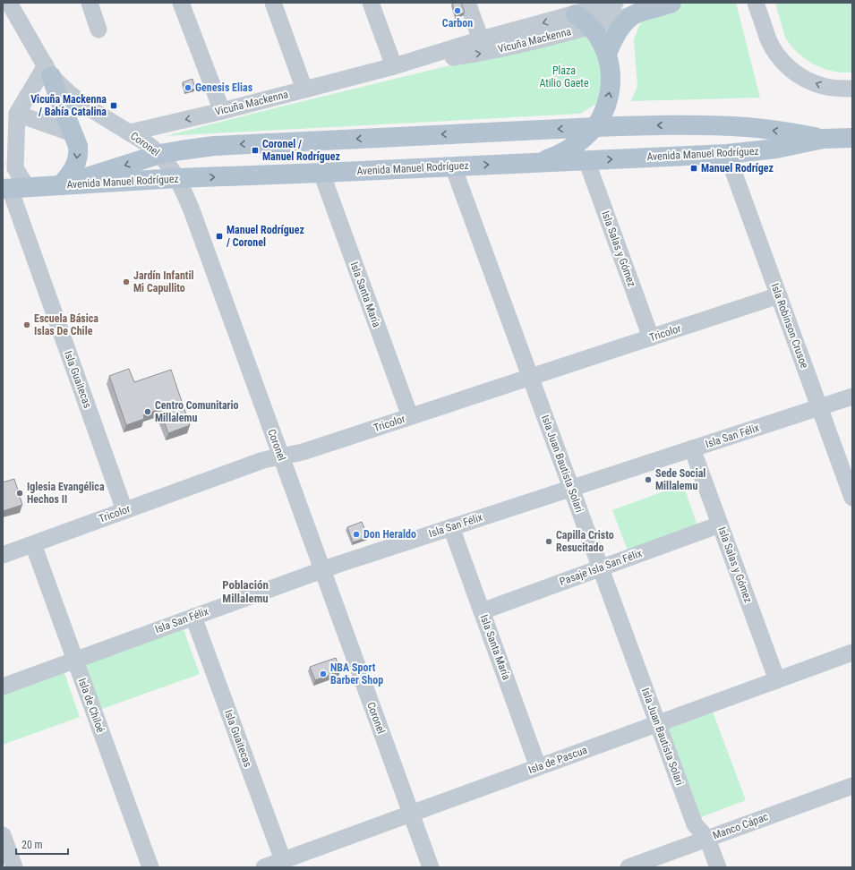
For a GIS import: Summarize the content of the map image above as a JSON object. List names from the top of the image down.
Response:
{
  "streets": {
    "main road": ["Vicuña Mackenna", "Avenida Manuel Rodríguez"],
    "street": [
      "Coronel",
      "Isla Salas y Gómez",
      "Isla Santa María",
      "Isla Robinson Crusoe",
      "Tricolor",
      "Isla Guaitecas",
      "Isla San Félix",
      "Isla Juan Bautista Solari",
      "Pasaje Isla San Félix",
      "Isla de Chiloé",
      "Isla de Pascua",
      "Manco Cápac"
    ]
  },
  "crossings": [
    ["Vicuña Mackenna", "Coronel"],
    ["Coronel", "Avenida Manuel Rodríguez"],
    ["Coronel", "Tricolor"],
    ["Coronel", "Isla San Félix"],
    ["Coronel", "Isla de Pascua"],
    ["Avenida Manuel Rodríguez", "Isla Salas y Gómez"],
    ["Avenida Manuel Rodríguez", "Isla Santa María"],
    ["Avenida Manuel Rodríguez", "Isla Robinson Crusoe"],
    ["Avenida Manuel Rodríguez", "Isla Juan Bautista Solari"],
    ["Isla Salas y Gómez", "Tricolor"],
    ["Isla Salas y Gómez", "Isla San Félix"],
    ["Isla Salas y Gómez", "Pasaje Isla San Félix"],
    ["Isla Salas y Gómez", "Isla de Pascua"],
    ["Isla Santa María", "Tricolor"],
    ["Isla Santa María", "Isla San Félix"],
    ["Isla Santa María", "Pasaje Isla San Félix"],
    ["Isla Santa María", "Isla de Pascua"],
    ["Isla Robinson Crusoe", "Tricolor"],
    ["Isla Robinson Crusoe", "Isla San Félix"],
    ["Tricolor", "Isla Guaitecas"],
    ["Tricolor", "Isla Juan Bautista Solari"],
    ["Tricolor", "Isla de Chiloé"],
    ["Isla Guaitecas", "Isla San Félix"],
    ["Isla Guaitecas", "Isla de Pascua"],
    ["Isla San Félix", "Isla Juan Bautista Solari"],
    ["Isla San Félix", "Isla de Chiloé"],
    ["Isla Juan Bautista Solari", "Pasaje Isla San Félix"],
    ["Isla Juan Bautista Solari", "Isla de Pascua"],
    ["Isla Juan Bautista Solari", "Manco Cápac"]
  ],
  "districts": ["Población Millalemu"],
  "parks": ["Plaza Atilio Gaete"],
  "places": {
    "other": [
      "Carbon",
      "Genesis Elias",
      "Jardín Infantil Mi Capullito",
      "Escuela Básica Islas De Chile",
      "Centro Comunitario Millalemu",
      "Sede Social Millalemu",
      "Iglesia Evangélica Hechos II",
      "Don Heraldo",
      "Capilla Cristo Resucitado",
      "NBA Sport Barber Shop"
    ],
    "transit": [
      "Vicuña Mackenna / Bahía Catalina",
      "Coronel / Manuel Rodríguez",
      "Manuel Rodrígez",
      "Manuel Rodríguez / Coronel"
    ]
  },
  "scale_bar": "20 m"
}
